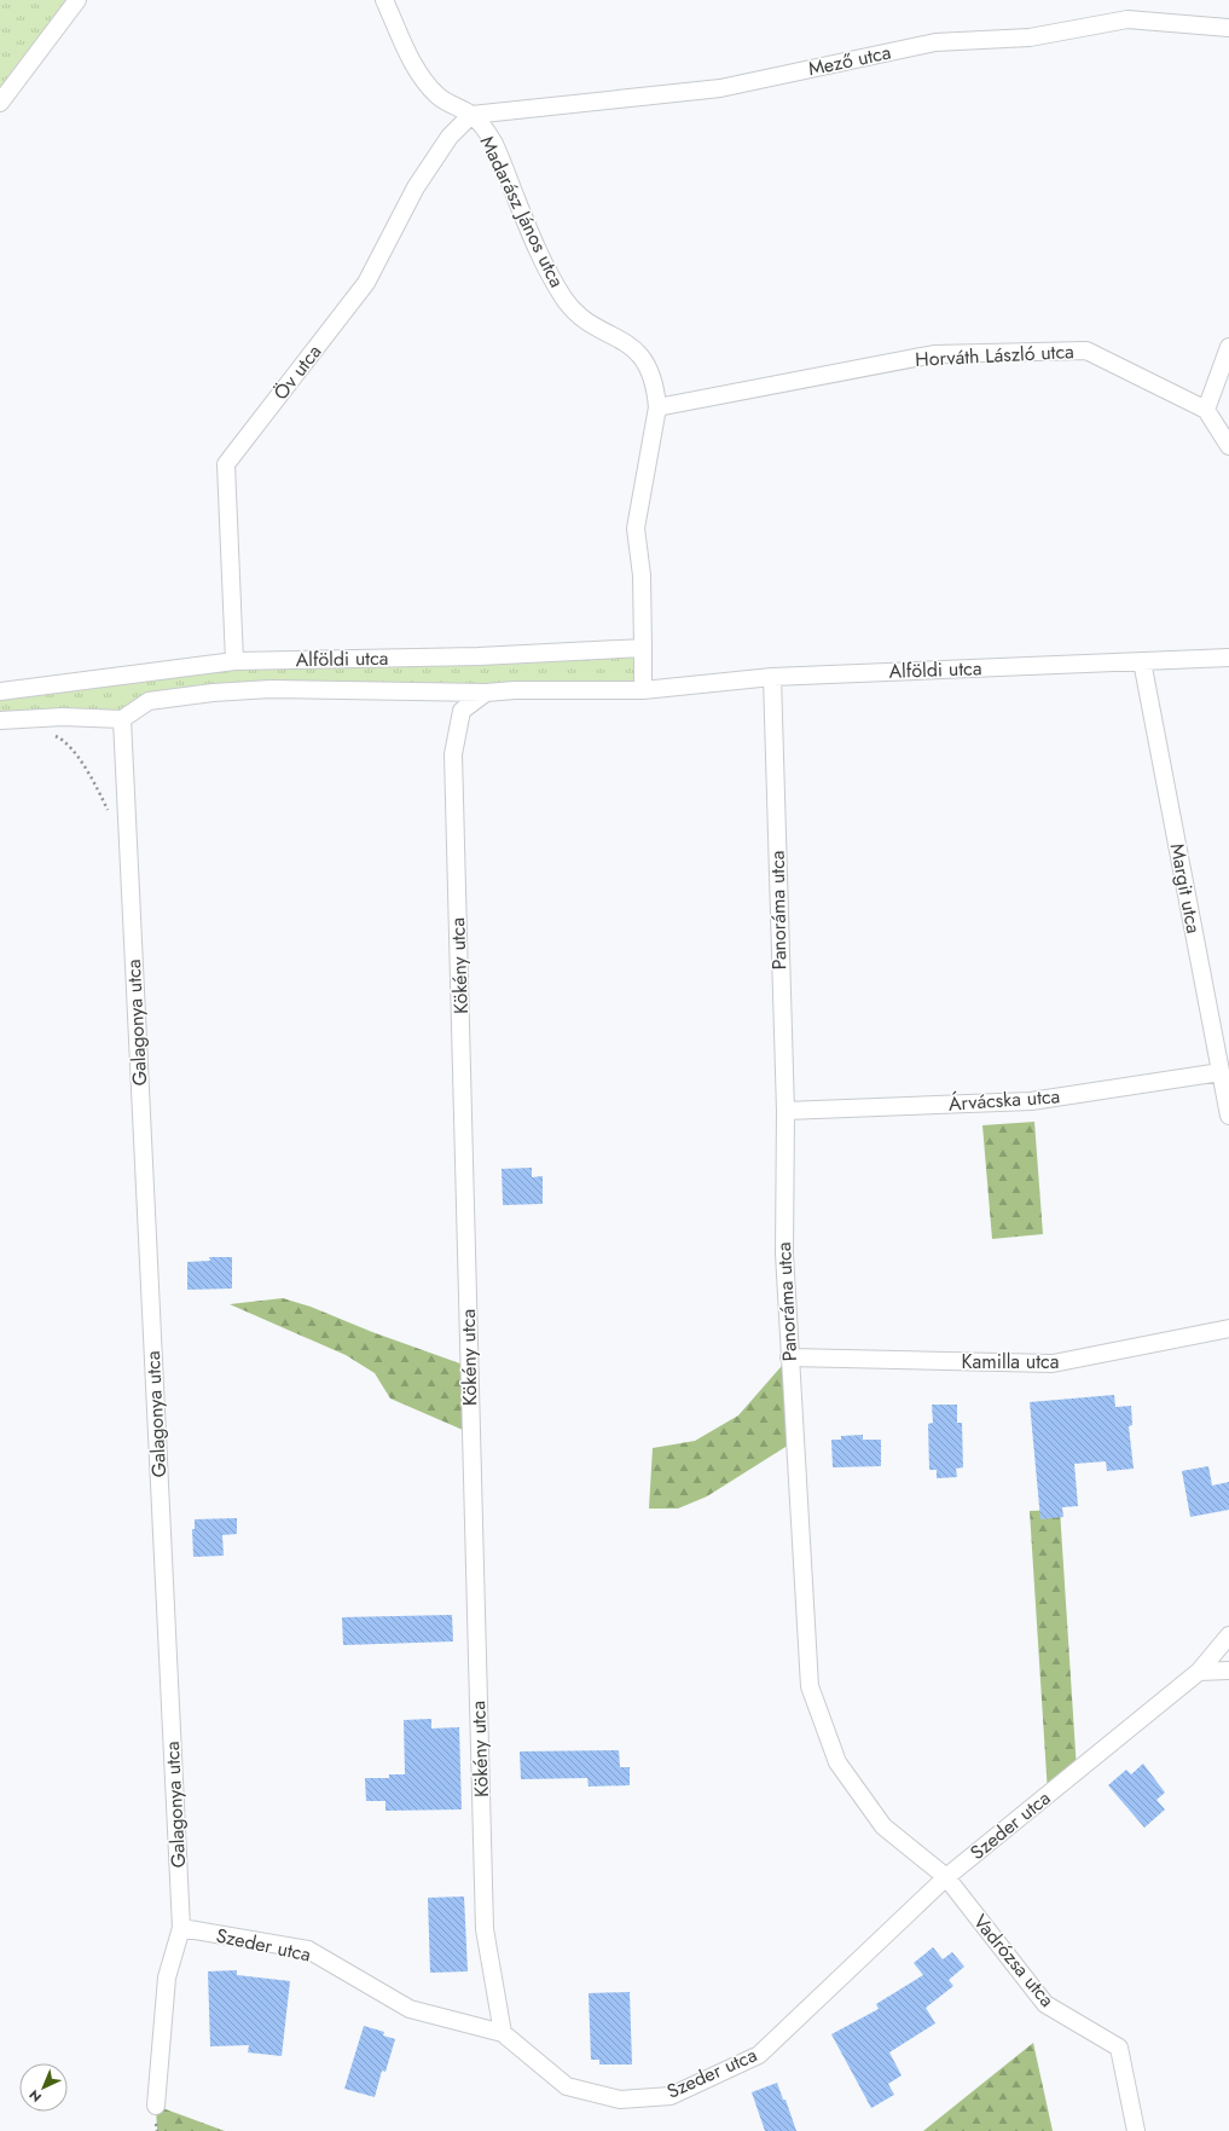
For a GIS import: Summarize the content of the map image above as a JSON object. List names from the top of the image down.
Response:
{
  "streets": {
    "street": [
      "Mező utca",
      "Madarász János utca",
      "Horváth László utca",
      "Öv utca",
      "Alföldi utca",
      "Margit utca",
      "Panoráma utca",
      "Kökény utca",
      "Galagonya utca",
      "Árvácska utca",
      "Kamilla utca",
      "Szeder utca",
      "Vadrózsa utca"
    ]
  },
  "crossings": [
    ["Mező utca", "Madarász János utca"],
    ["Mező utca", "Öv utca"],
    ["Madarász János utca", "Horváth László utca"],
    ["Madarász János utca", "Öv utca"],
    ["Madarász János utca", "Alföldi utca"],
    ["Öv utca", "Alföldi utca"],
    ["Alföldi utca", "Margit utca"],
    ["Alföldi utca", "Panoráma utca"],
    ["Alföldi utca", "Kökény utca"],
    ["Alföldi utca", "Galagonya utca"],
    ["Margit utca", "Árvácska utca"],
    ["Panoráma utca", "Árvácska utca"],
    ["Panoráma utca", "Kamilla utca"],
    ["Panoráma utca", "Szeder utca"],
    ["Panoráma utca", "Vadrózsa utca"],
    ["Kökény utca", "Szeder utca"],
    ["Galagonya utca", "Szeder utca"],
    ["Szeder utca", "Vadrózsa utca"]
  ],
  "north": "bottom left"
}
